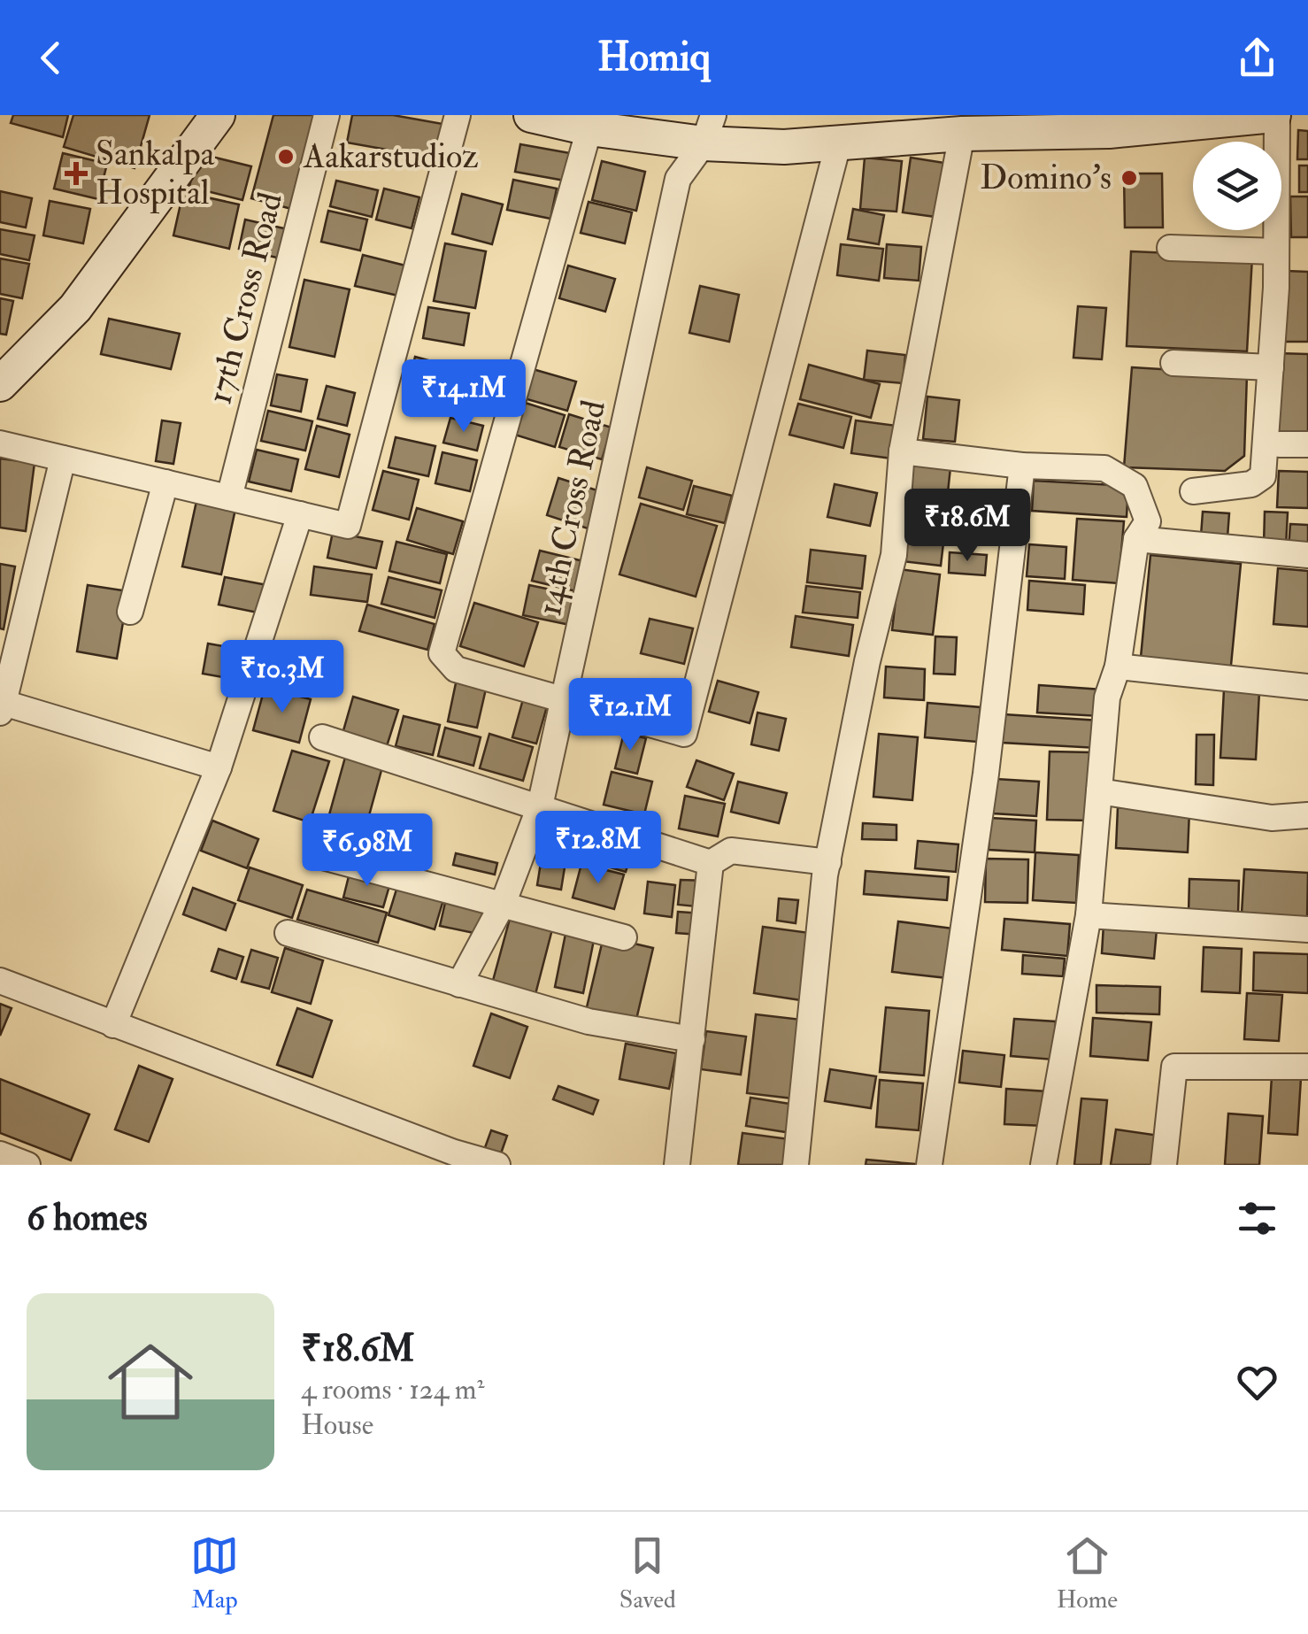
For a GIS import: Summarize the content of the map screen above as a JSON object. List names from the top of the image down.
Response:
{
  "streets": {
    "street": ["17th Cross Road", "14th Cross Road"]
  },
  "places": {
    "other": ["Aakarstudioz", "Domino's"],
    "health": ["Sankalpa Hospital"]
  },
  "page": {
    "header": "Homiq",
    "price": [
      "₹14.1M",
      "₹18.6M",
      "₹10.3M",
      "₹12.1M",
      "₹12.8M",
      "₹6.98M"
    ],
    "heading": "6 homes",
    "list": [
      {
        "name": "₹18.6M",
        "note": "4 rooms · 124 m² · House"
      }
    ],
    "tabs": ["Map", "Saved", "Home"]
  }
}
